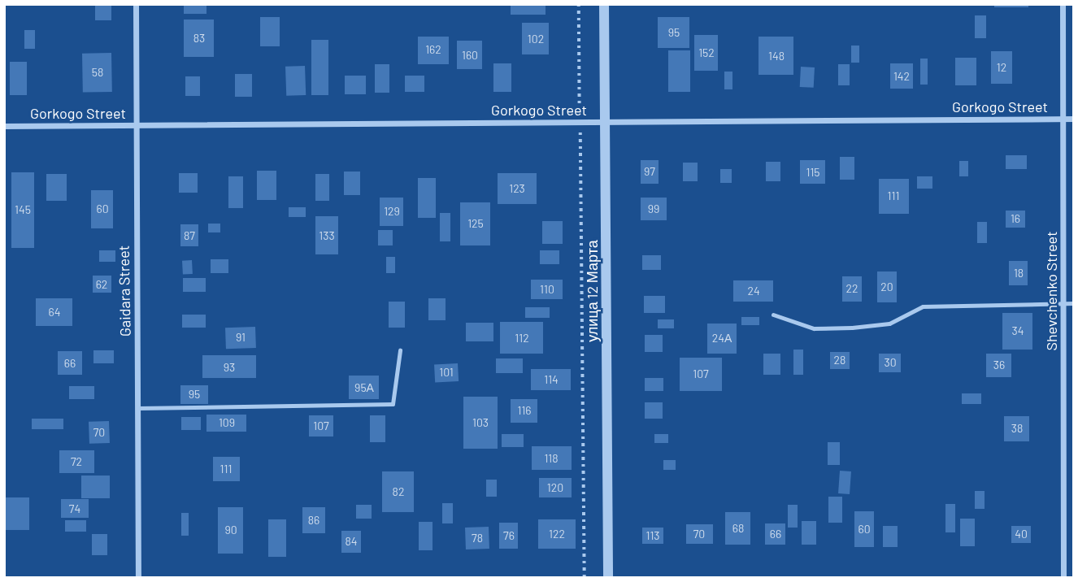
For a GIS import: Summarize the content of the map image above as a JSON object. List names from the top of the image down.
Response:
{
  "streets": {
    "street": [
      "Gorkogo Street",
      "Gaidara Street",
      "улица 12 Марта",
      "Shevchenko Street"
    ]
  },
  "crossings": [
    ["Gorkogo Street", "Gaidara Street"],
    ["Gorkogo Street", "улица 12 Марта"],
    ["Gorkogo Street", "Shevchenko Street"]
  ],
  "house_numbers": [
    "95",
    "83",
    "102",
    "162",
    "152",
    "160",
    "148",
    "12",
    "58",
    "142",
    "97",
    "115",
    "123",
    "111",
    "60",
    "99",
    "145",
    "129",
    "16",
    "125",
    "87",
    "133",
    "18",
    "62",
    "20",
    "22",
    "110",
    "24",
    "64",
    "34",
    "91",
    "112",
    "24А",
    "28",
    "30",
    "66",
    "36",
    "93",
    "101",
    "107",
    "114",
    "95А",
    "95",
    "116",
    "109",
    "103",
    "107",
    "38",
    "70",
    "118",
    "72",
    "111",
    "120",
    "82",
    "74",
    "86",
    "68",
    "60",
    "90",
    "122",
    "70",
    "66",
    "40",
    "76",
    "113",
    "78",
    "84"
  ]
}
